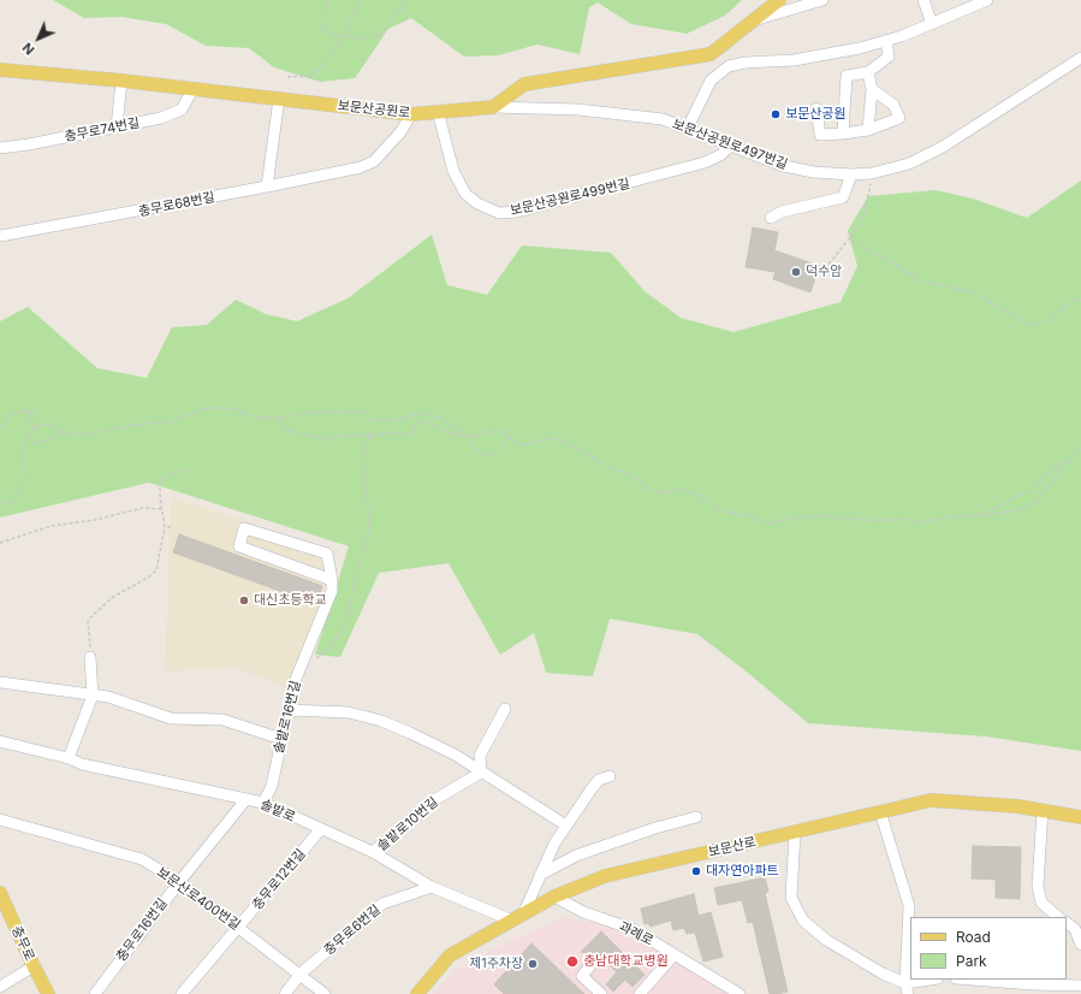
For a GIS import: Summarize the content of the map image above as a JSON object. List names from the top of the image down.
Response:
{
  "streets": {
    "main road": ["보문산공원로", "보문산로", "충무로"],
    "street": [
      "충무로74번길",
      "보문산공원로497번길",
      "보문산공원로499번길",
      "충무로68번길",
      "솔밭로16번길",
      "솔밭로",
      "솔밭로10번길",
      "충무로12번길",
      "보문산로400번길",
      "충무로16번길",
      "충무로6번길",
      "과례로"
    ]
  },
  "crossings": [
    ["보문산공원로", "충무로74번길"],
    ["보문산공원로", "보문산공원로497번길"],
    ["보문산공원로", "보문산공원로499번길"],
    ["보문산공원로", "충무로68번길"],
    ["보문산공원로497번길", "보문산공원로499번길"],
    ["솔밭로16번길", "솔밭로"],
    ["솔밭로", "솔밭로10번길"],
    ["솔밭로", "보문산로"],
    ["솔밭로", "충무로12번길"],
    ["솔밭로", "충무로16번길"],
    ["솔밭로", "충무로6번길"],
    ["보문산로", "과례로"],
    ["충무로12번길", "보문산로400번길"],
    ["보문산로400번길", "충무로16번길"],
    ["보문산로400번길", "충무로6번길"]
  ],
  "places": [
    "보문산공원",
    "덕수암",
    "대신초등학교",
    "대자연아파트",
    "충남대학교병원",
    "제1주차장"
  ],
  "legend": ["Road", "Park"],
  "north": "bottom left"
}
